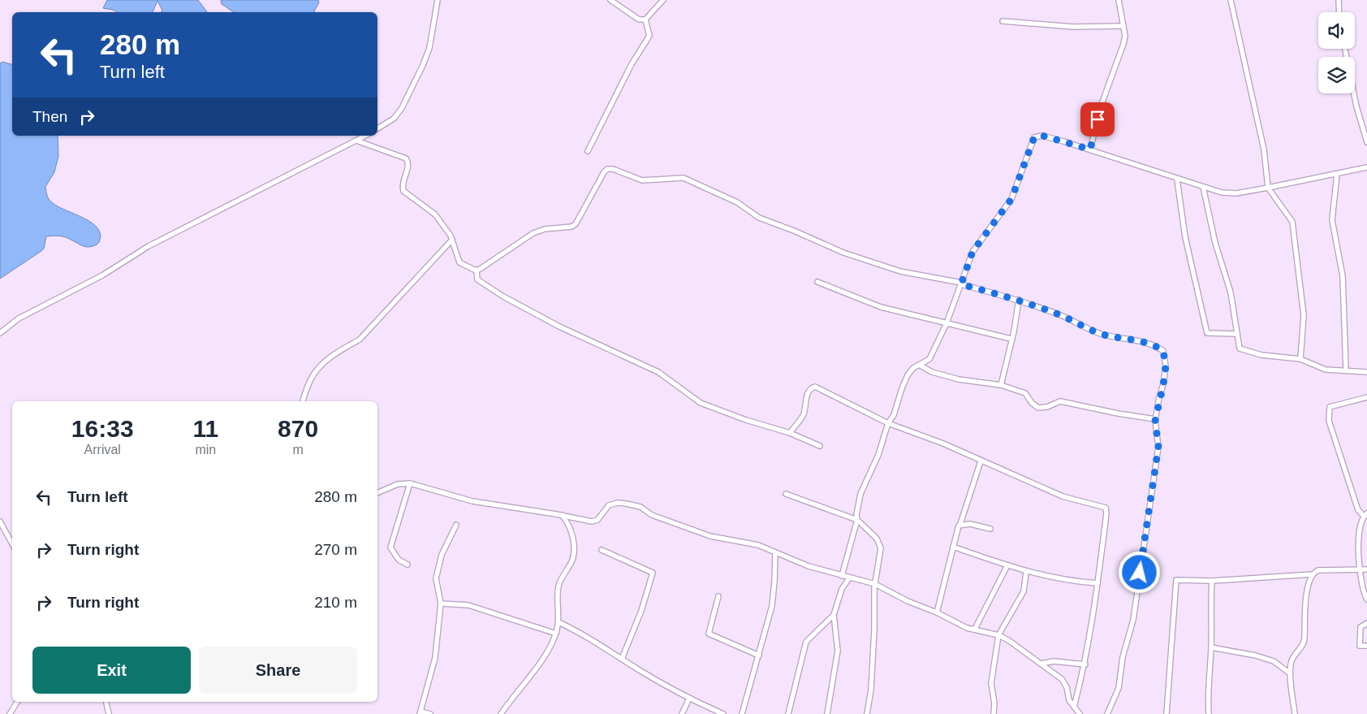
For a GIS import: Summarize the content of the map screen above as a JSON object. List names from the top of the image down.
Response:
{
  "page": {
    "turn": ["280 m", "Turn left"],
    "then": "Then",
    "eta": [
      "16:33",
      "Arrival",
      "11",
      "min",
      "870",
      "m"
    ],
    "list": [
      {
        "name": "Turn left",
        "value": "280 m"
      },
      {
        "name": "Turn right",
        "value": "270 m"
      },
      {
        "name": "Turn right",
        "value": "210 m"
      }
    ],
    "buttons": ["Exit", "Share"]
  }
}
